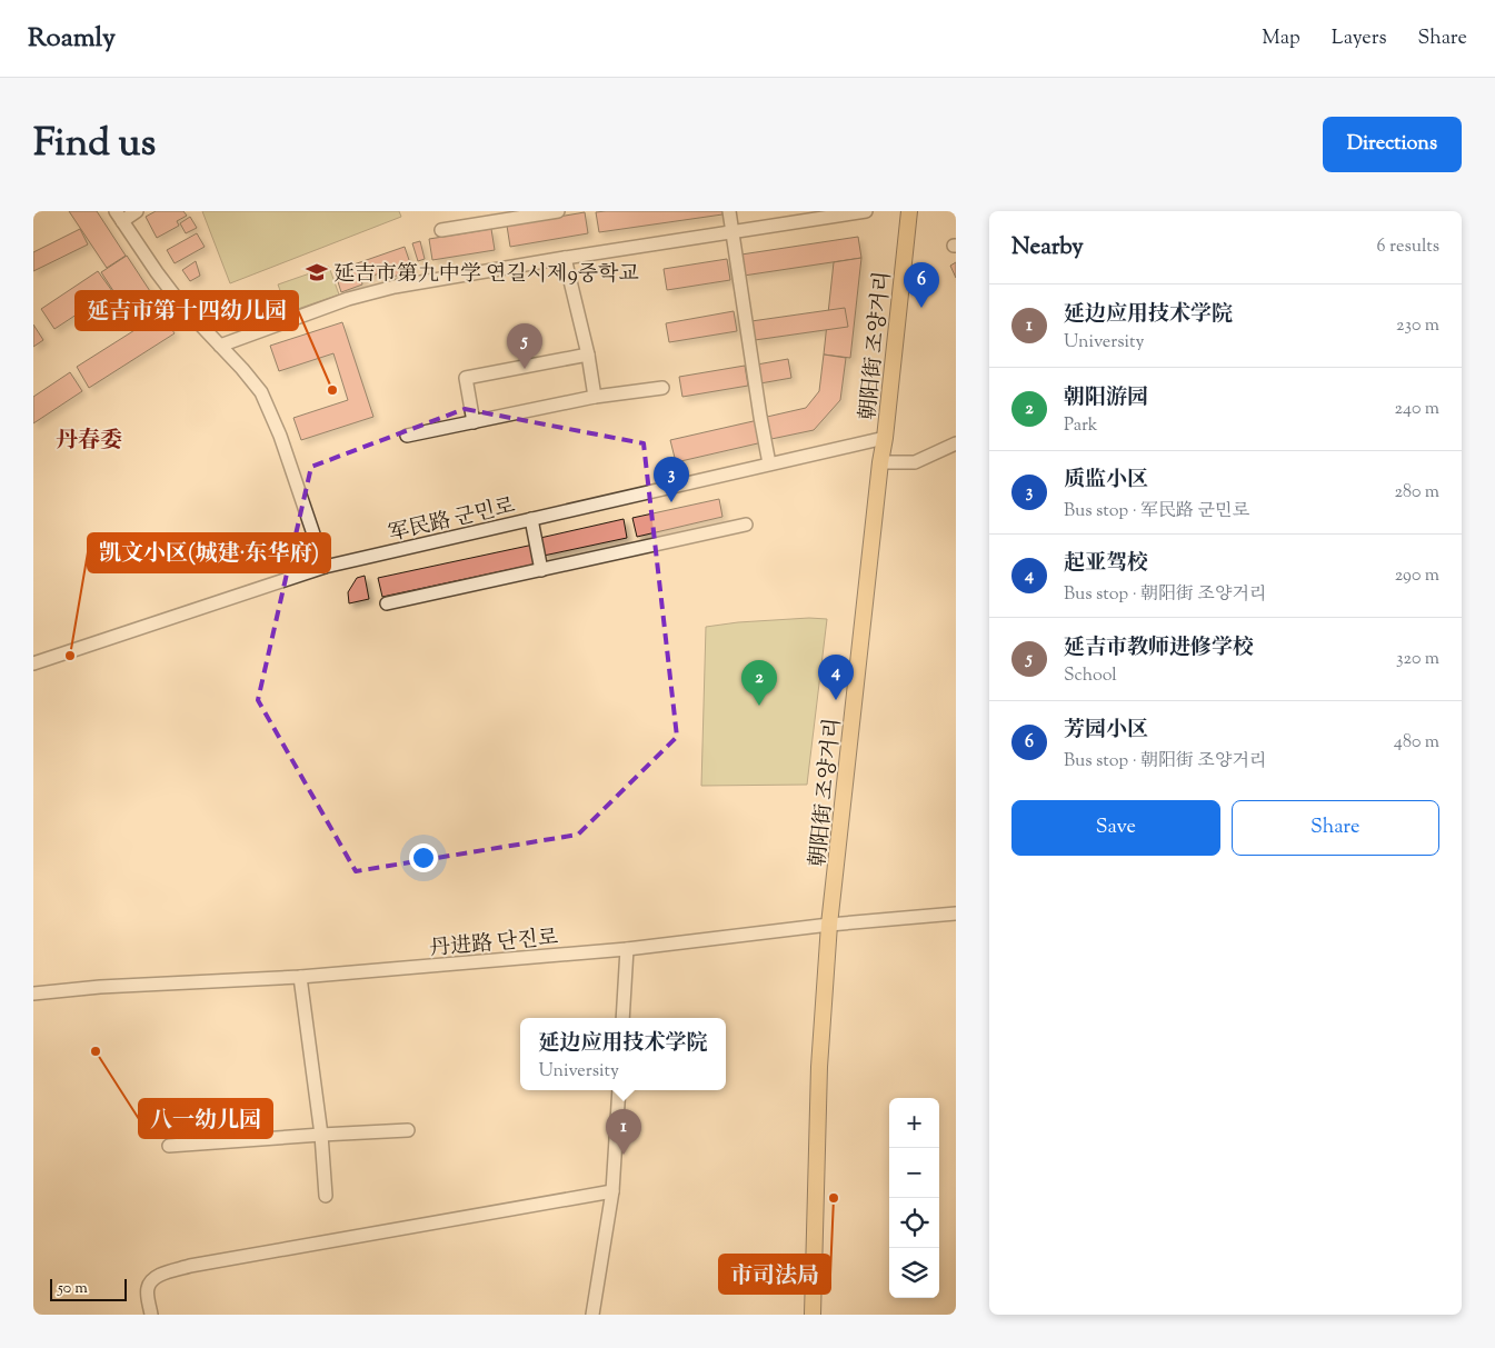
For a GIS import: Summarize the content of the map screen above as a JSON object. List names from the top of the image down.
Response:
{
  "streets": {
    "main road": ["朝阳街 조양거리"],
    "street": ["军民路 군민로", "丹进路 단진로"]
  },
  "crossings": [
    ["朝阳街 조양거리", "军民路 군민로"],
    ["朝阳街 조양거리", "丹进路 단진로"]
  ],
  "districts": ["丹春委"],
  "places": {
    "school or university": ["延吉市第九中学 연길시제9중학교"],
    "other": [
      "延吉市第十四幼儿园",
      "凯文小区(城建·东华府)",
      "八一幼儿园",
      "市司法局"
    ]
  },
  "scale_bar": "50 m",
  "page": {
    "header": "Roamly",
    "nav": ["Map", "Layers", "Share"],
    "title": "Find us",
    "buttons": [
      "Directions",
      ["Save", "Share"]
    ],
    "heading": ["Nearby", "6 results"],
    "pins": [
      "6",
      "5",
      "3",
      "4",
      "2",
      "1"
    ],
    "list": [
      {
        "mark": "1",
        "name": "延边应用技术学院",
        "note": "University",
        "value": "230 m"
      },
      {
        "mark": "2",
        "name": "朝阳游园",
        "note": "Park",
        "value": "240 m"
      },
      {
        "mark": "3",
        "name": "质监小区",
        "note": "Bus stop · 军民路 군민로",
        "value": "280 m"
      },
      {
        "mark": "4",
        "name": "起亚驾校",
        "note": "Bus stop · 朝阳街 조양거리",
        "value": "290 m"
      },
      {
        "mark": "5",
        "name": "延吉市教师进修学校",
        "note": "School",
        "value": "320 m"
      },
      {
        "mark": "6",
        "name": "芳园小区",
        "note": "Bus stop · 朝阳街 조양거리",
        "value": "480 m"
      }
    ],
    "popup": ["延边应用技术学院", "University"],
    "map_buttons": ["+", "−"],
    "scale": "50 m"
  }
}
